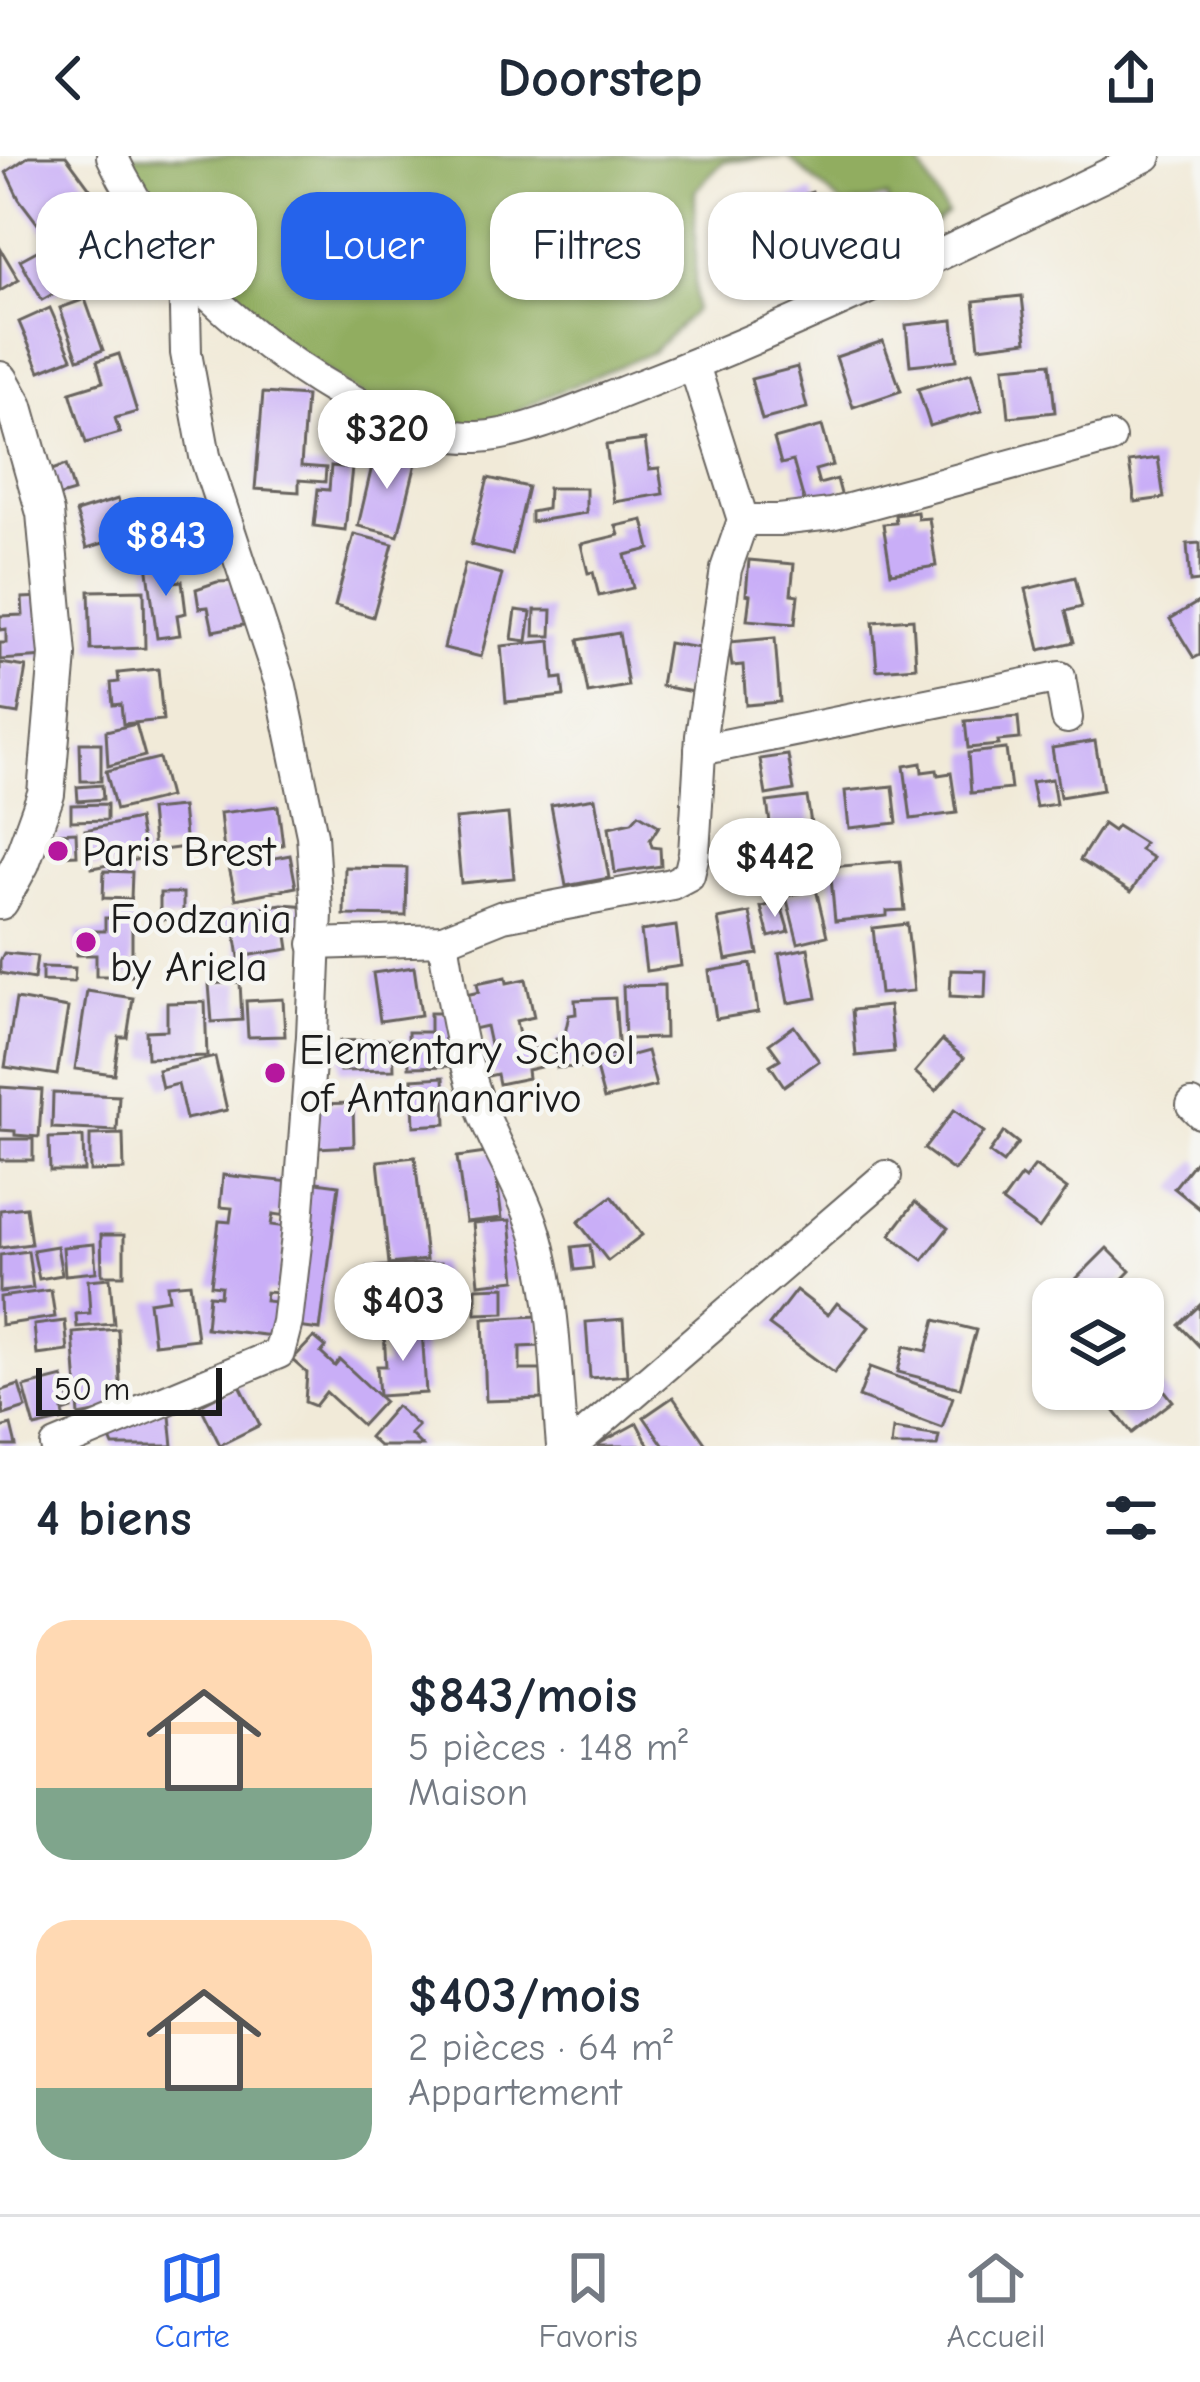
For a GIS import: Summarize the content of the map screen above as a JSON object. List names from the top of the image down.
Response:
{
  "places": ["Paris Brest", "Foodzania by Ariela", "Elementary School of Antananarivo"],
  "scale_bar": "50 m",
  "page": {
    "header": "Doorstep",
    "chip": [
      "Acheter",
      "Louer",
      "Filtres",
      "Nouveau"
    ],
    "price": [
      "$320",
      "$843",
      "$442",
      "$403"
    ],
    "scale": "50 m",
    "heading": "4 biens",
    "list": [
      {
        "name": "$843/mois",
        "note": "5 pièces · 148 m² · Maison"
      },
      {
        "name": "$403/mois",
        "note": "2 pièces · 64 m² · Appartement"
      }
    ],
    "tabs": ["Carte", "Favoris", "Accueil"]
  }
}
